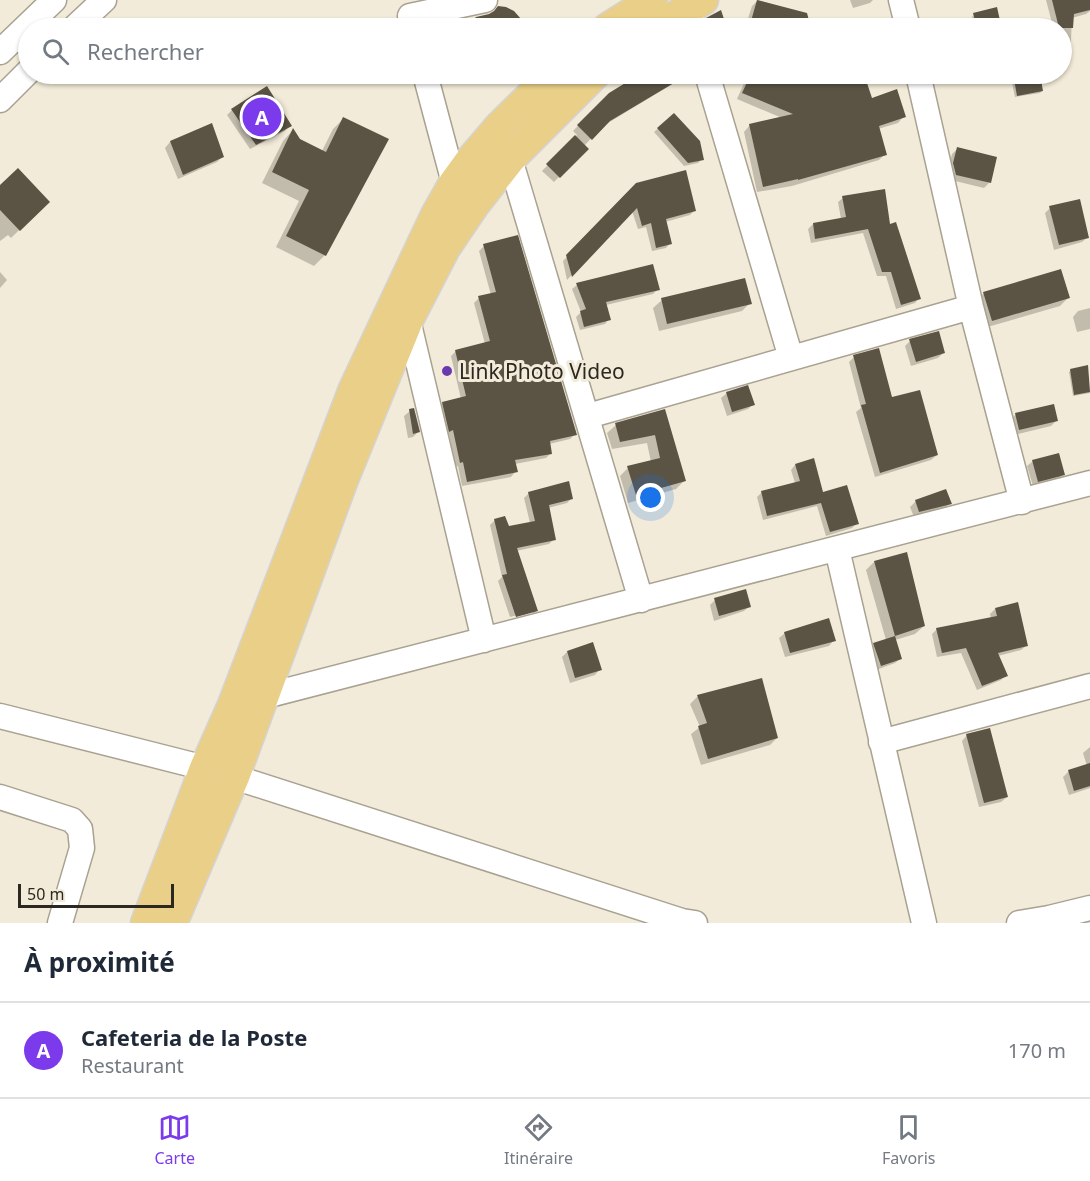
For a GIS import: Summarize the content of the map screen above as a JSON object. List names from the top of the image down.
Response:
{
  "places": ["Link Photo Video"],
  "scale_bar": "50 m",
  "page": {
    "search": "Rechercher",
    "pins": "A",
    "scale": "50 m",
    "heading": "À proximité",
    "list": [
      {
        "mark": "A",
        "name": "Cafeteria de la Poste",
        "note": "Restaurant",
        "value": "170 m"
      }
    ],
    "nav": ["Carte", "Itinéraire", "Favoris"]
  }
}
